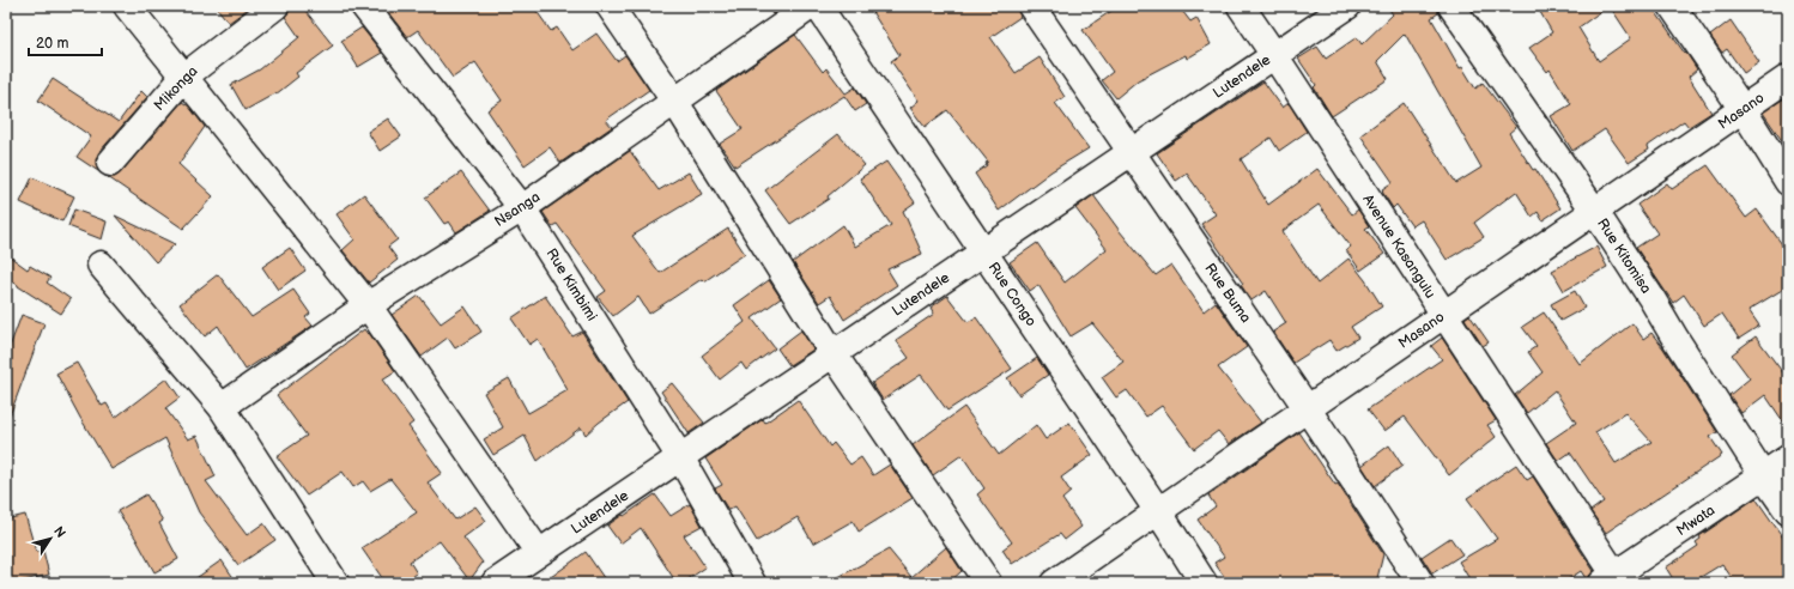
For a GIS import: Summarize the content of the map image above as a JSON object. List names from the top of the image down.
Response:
{
  "streets": {
    "street": [
      "Lutendele",
      "Mikonga",
      "Masano",
      "Nsanga",
      "Avenue Kasangulu",
      "Rue Kitomisa",
      "Rue Kimbimi",
      "Rue Buma",
      "Rue Congo",
      "Mwata"
    ]
  },
  "crossings": [
    ["Lutendele", "Avenue Kasangulu"],
    ["Lutendele", "Rue Kimbimi"],
    ["Lutendele", "Rue Buma"],
    ["Lutendele", "Rue Congo"],
    ["Masano", "Avenue Kasangulu"],
    ["Masano", "Rue Kitomisa"],
    ["Masano", "Rue Buma"],
    ["Masano", "Rue Congo"],
    ["Nsanga", "Rue Kimbimi"],
    ["Avenue Kasangulu", "Mwata"],
    ["Rue Kitomisa", "Mwata"]
  ],
  "scale_bar": "20 m",
  "north": "top right"
}
